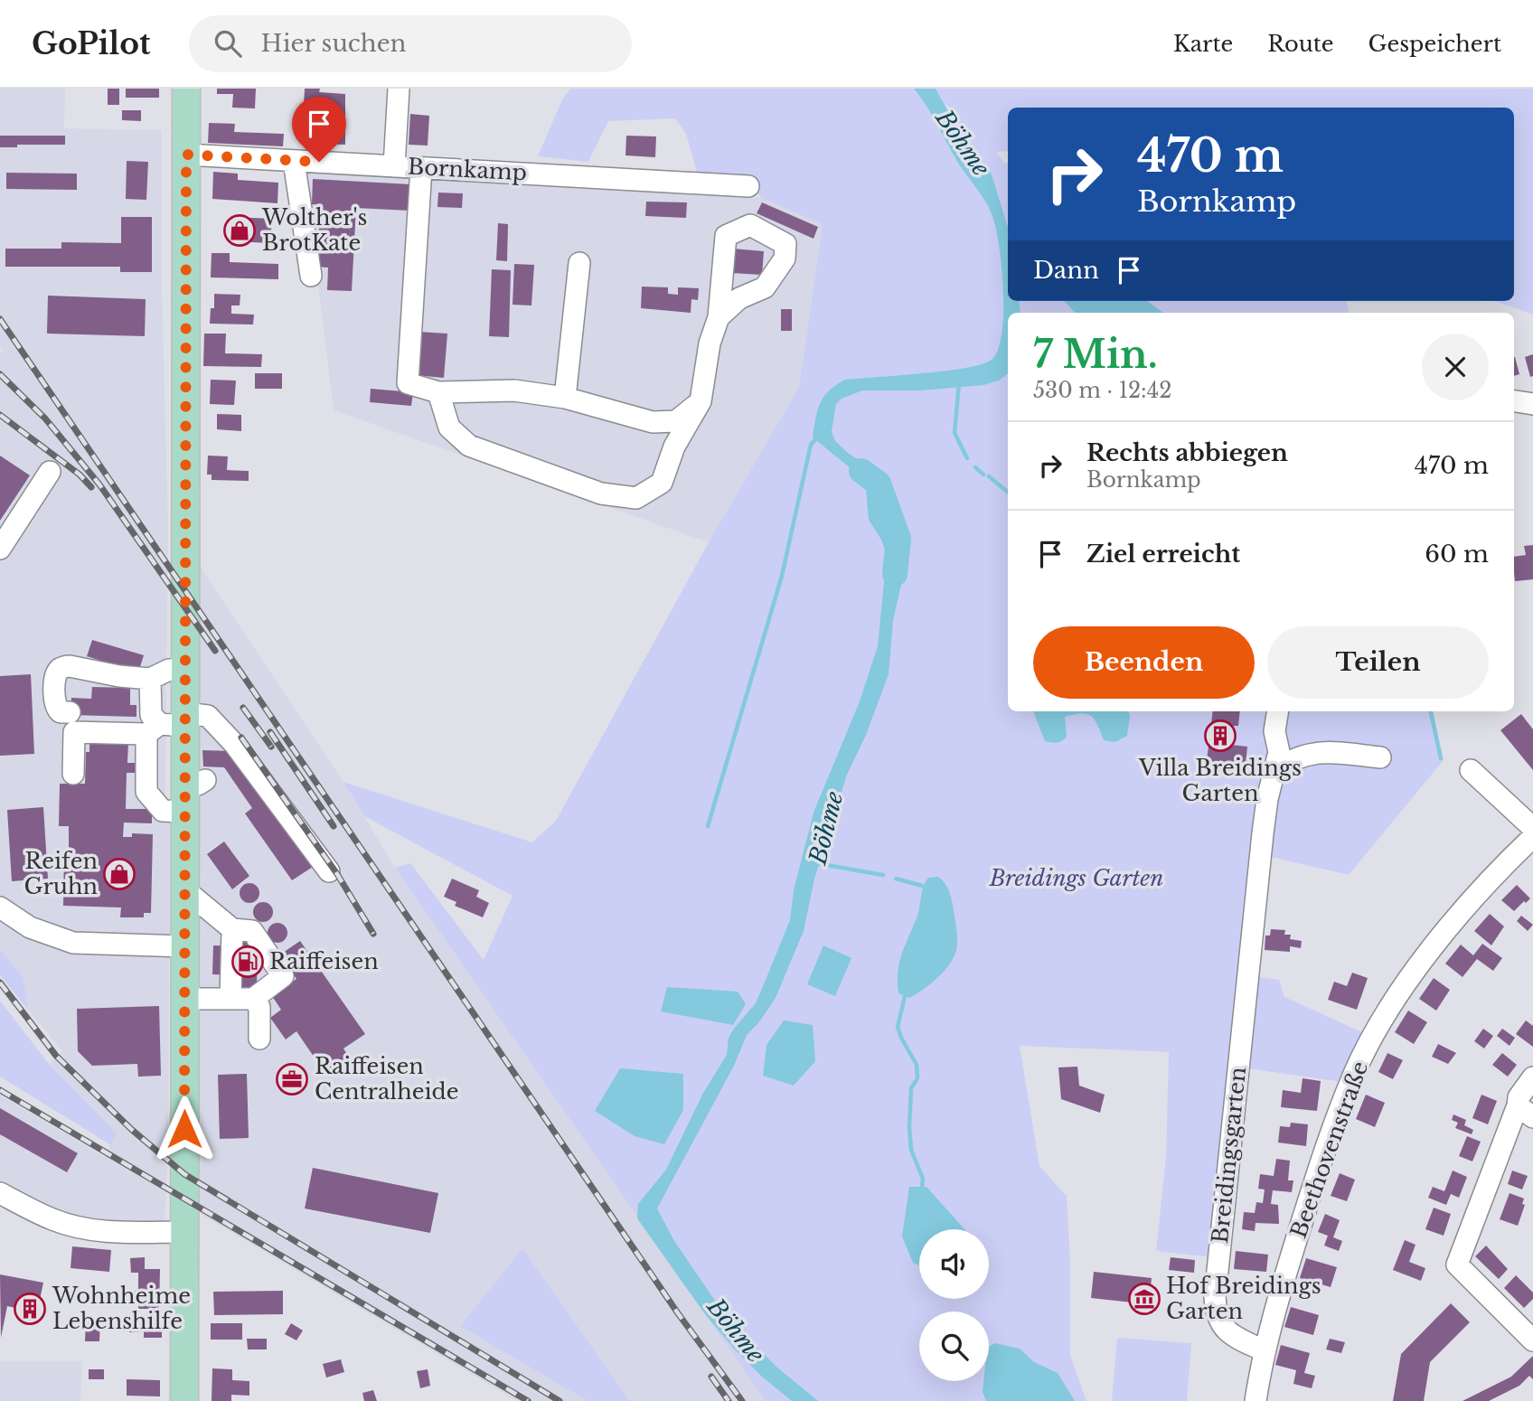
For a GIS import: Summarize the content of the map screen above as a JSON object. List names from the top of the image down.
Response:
{
  "streets": {
    "street": ["Bornkamp", "Beethovenstraße", "Breidingsgarten"]
  },
  "crossings": [
    ["Beethovenstraße", "Breidingsgarten"]
  ],
  "water": ["Böhme"],
  "parks": ["Breidings Garten"],
  "places": {
    "shop": ["Wolther's BrotKate", "Reifen Gruhn"],
    "building": ["Villa Breidings Garten", "Wohnheime Lebenshilfe"],
    "fuel station": ["Raiffeisen"],
    "office": ["Raiffeisen Centralheide"],
    "museum": ["Hof Breidings Garten"]
  },
  "page": {
    "header": "GoPilot",
    "search": "Hier suchen",
    "nav": ["Karte", "Route", "Gespeichert"],
    "turn": ["470 m", "Bornkamp"],
    "then": "Dann",
    "heading": ["7 Min.", "530 m · 12:42"],
    "list": [
      {
        "name": "Rechts abbiegen",
        "note": "Bornkamp",
        "value": "470 m"
      },
      {
        "name": "Ziel erreicht",
        "value": "60 m"
      }
    ],
    "buttons": ["Beenden", "Teilen"]
  }
}
